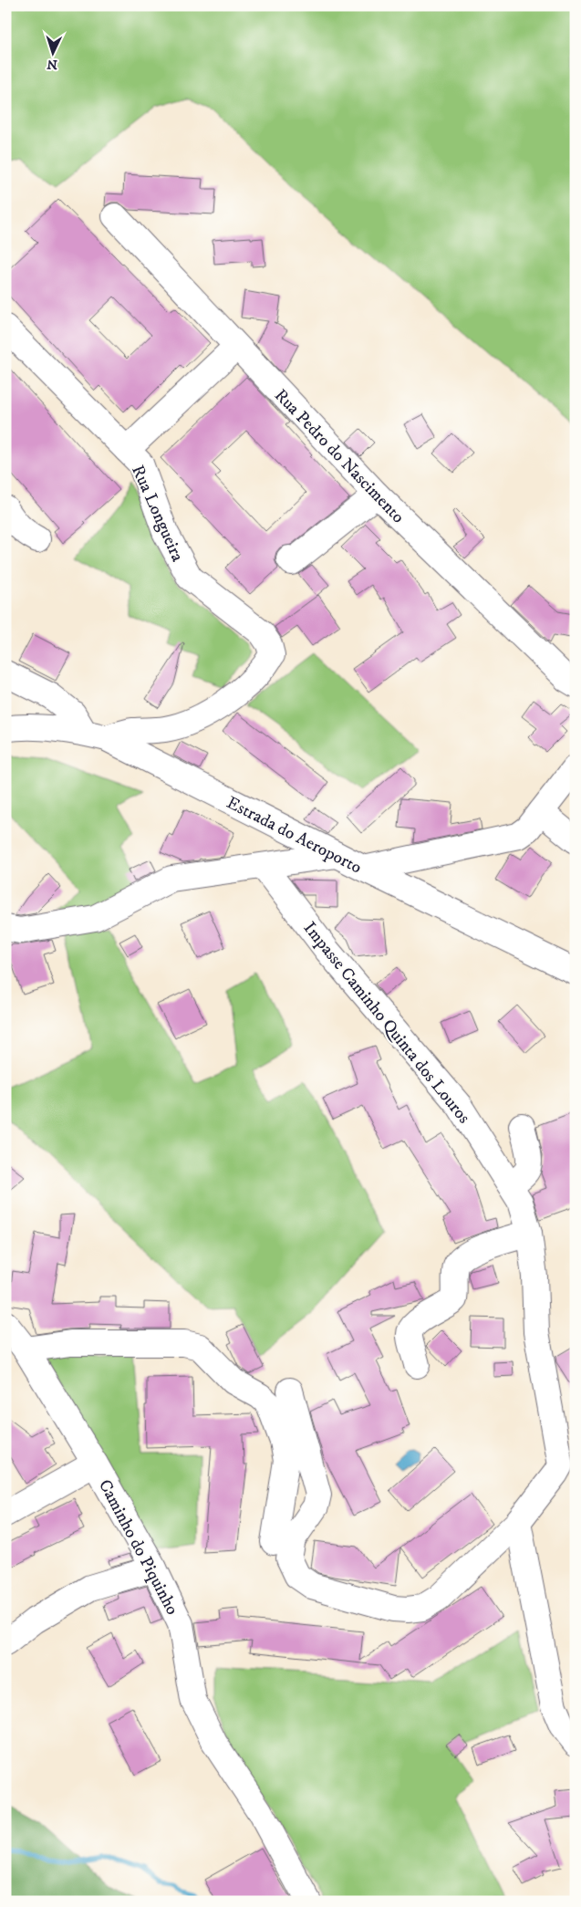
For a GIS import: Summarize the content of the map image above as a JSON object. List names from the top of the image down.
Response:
{
  "streets": {
    "street": [
      "Rua Pedro do Nascimento",
      "Rua Longueira",
      "Estrada do Aeroporto",
      "Impasse Caminho Quinta dos Louros",
      "Caminho do Piquinho"
    ]
  },
  "crossings": [
    ["Rua Longueira", "Estrada do Aeroporto"]
  ],
  "north": "bottom"
}
